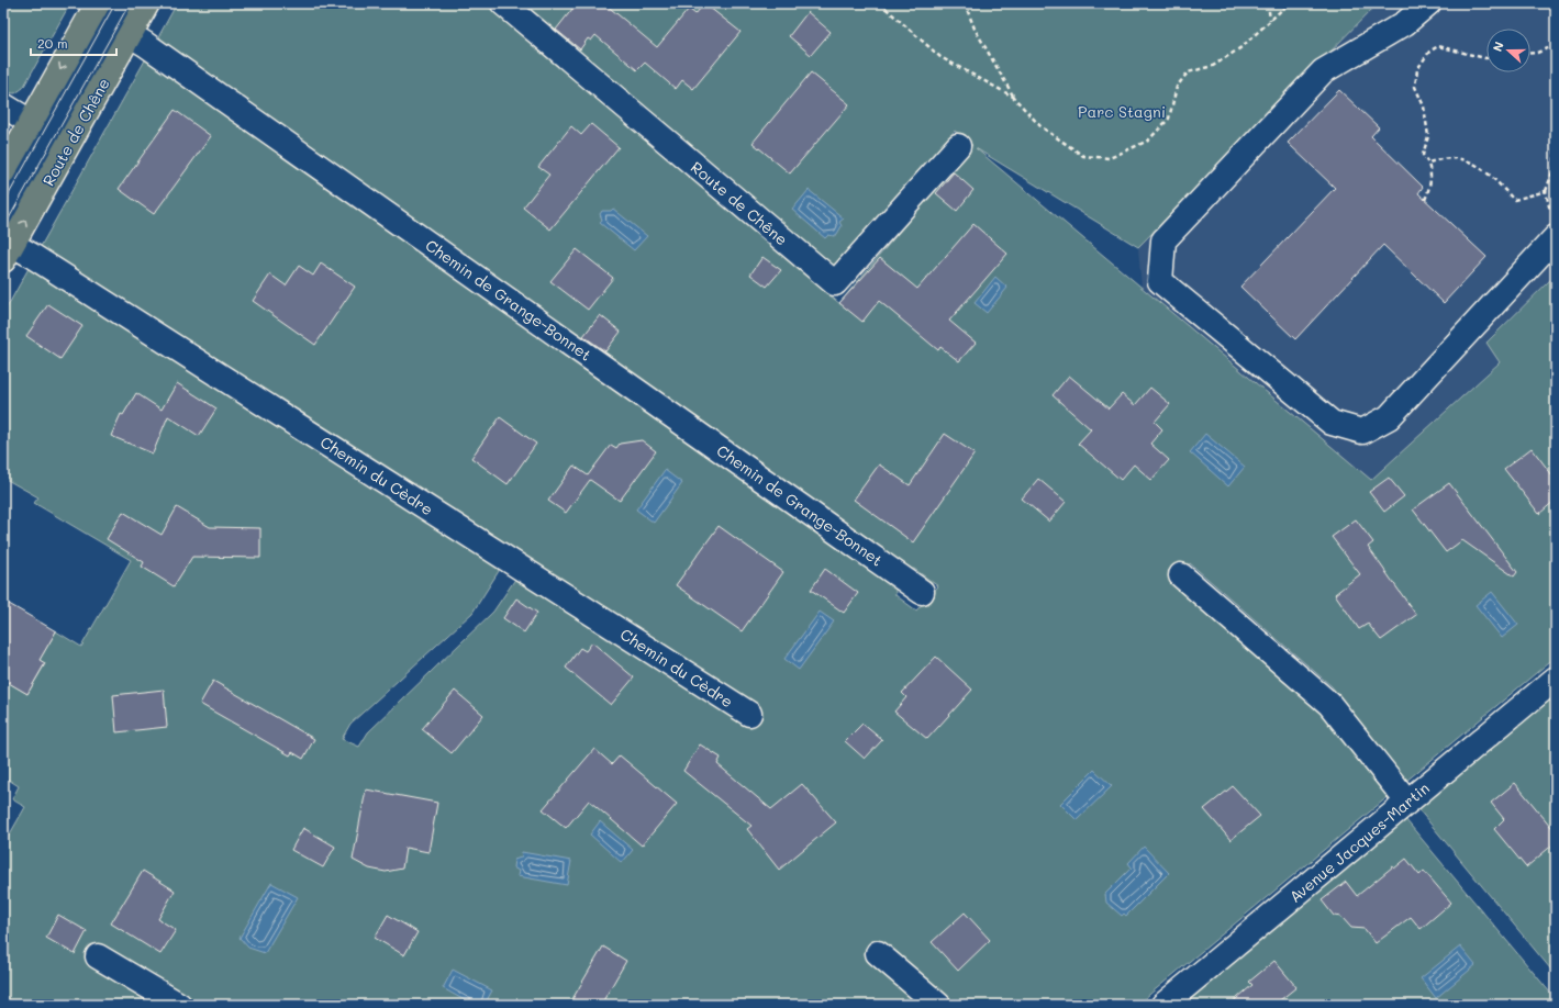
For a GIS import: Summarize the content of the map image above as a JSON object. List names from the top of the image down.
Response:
{
  "streets": {
    "main road": ["Route de Chêne"],
    "street": ["Chemin de Grange-Bonnet", "Chemin du Cèdre", "Avenue Jacques-Martin"]
  },
  "crossings": [
    ["Route de Chêne", "Chemin de Grange-Bonnet"],
    ["Route de Chêne", "Chemin du Cèdre"]
  ],
  "parks": ["Parc Stagni"],
  "scale_bar": "20 m",
  "north": "left"
}
